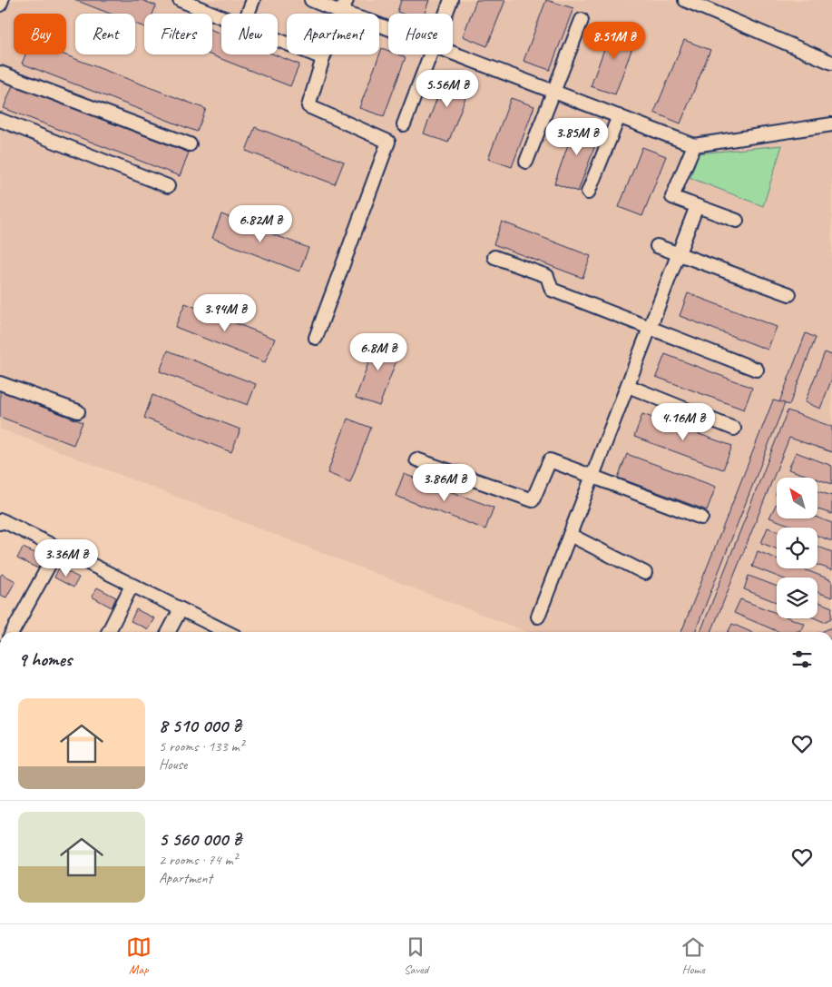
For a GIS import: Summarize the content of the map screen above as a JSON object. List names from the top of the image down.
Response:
{
  "north": "top left",
  "page": {
    "chip": [
      "Buy",
      "Rent",
      "Filters",
      "New",
      "Apartment",
      "House"
    ],
    "price": [
      "8.51M ₴",
      "5.56M ₴",
      "3.85M ₴",
      "6.82M ₴",
      "3.94M ₴",
      "6.8M ₴",
      "4.16M ₴",
      "3.86M ₴",
      "3.36M ₴"
    ],
    "heading": "9 homes",
    "list": [
      {
        "name": "8 510 000 ₴",
        "note": "5 rooms · 133 m² · House"
      },
      {
        "name": "5 560 000 ₴",
        "note": "2 rooms · 74 m² · Apartment"
      }
    ],
    "tabs": ["Map", "Saved", "Home"]
  }
}
